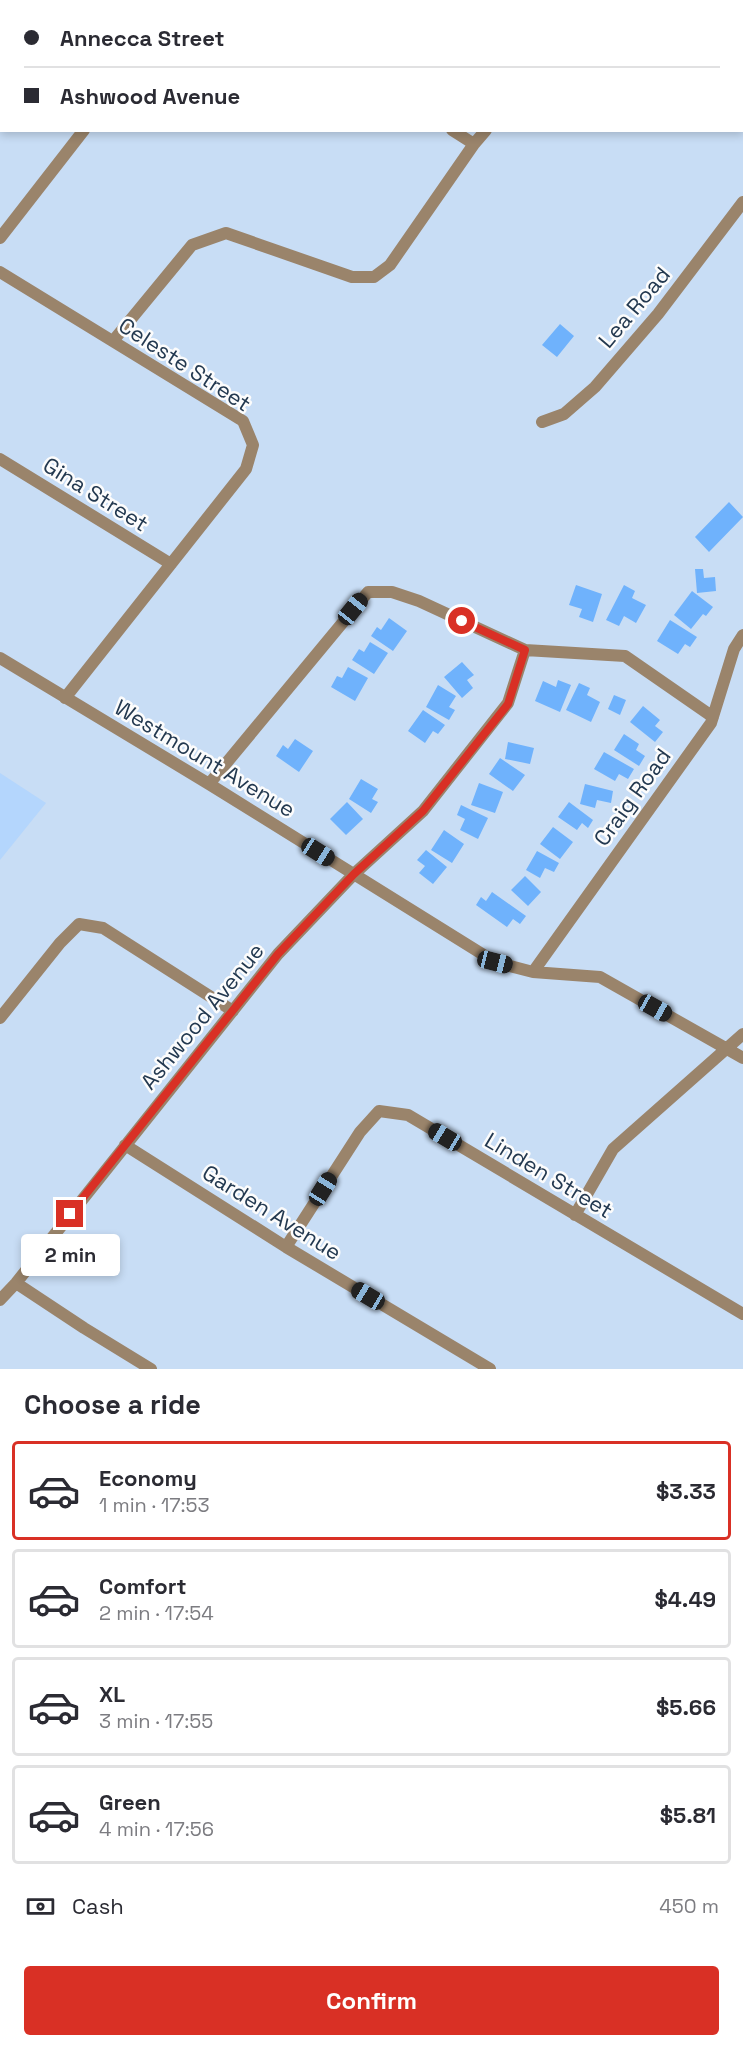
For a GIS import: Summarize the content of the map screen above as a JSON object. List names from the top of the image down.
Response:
{
  "streets": {
    "street": [
      "Lea Road",
      "Celeste Street",
      "Gina Street",
      "Westmount Avenue",
      "Craig Road",
      "Ashwood Avenue",
      "Linden Street",
      "Garden Avenue"
    ]
  },
  "crossings": [
    ["Celeste Street", "Gina Street"],
    ["Celeste Street", "Westmount Avenue"],
    ["Westmount Avenue", "Craig Road"],
    ["Westmount Avenue", "Ashwood Avenue"],
    ["Ashwood Avenue", "Garden Avenue"],
    ["Linden Street", "Garden Avenue"]
  ],
  "page": {
    "banner": ["Annecca Street", "Ashwood Avenue"],
    "bubble": "2 min",
    "heading": "Choose a ride",
    "list": [
      {
        "name": "Economy",
        "note": "1 min · 17:53",
        "value": "$3.33"
      },
      {
        "name": "Comfort",
        "note": "2 min · 17:54",
        "value": "$4.49"
      },
      {
        "name": "XL",
        "note": "3 min · 17:55",
        "value": "$5.66"
      },
      {
        "name": "Green",
        "note": "4 min · 17:56",
        "value": "$5.81"
      }
    ],
    "pay": ["Cash", "450 m"],
    "buttons": "Confirm"
  }
}
